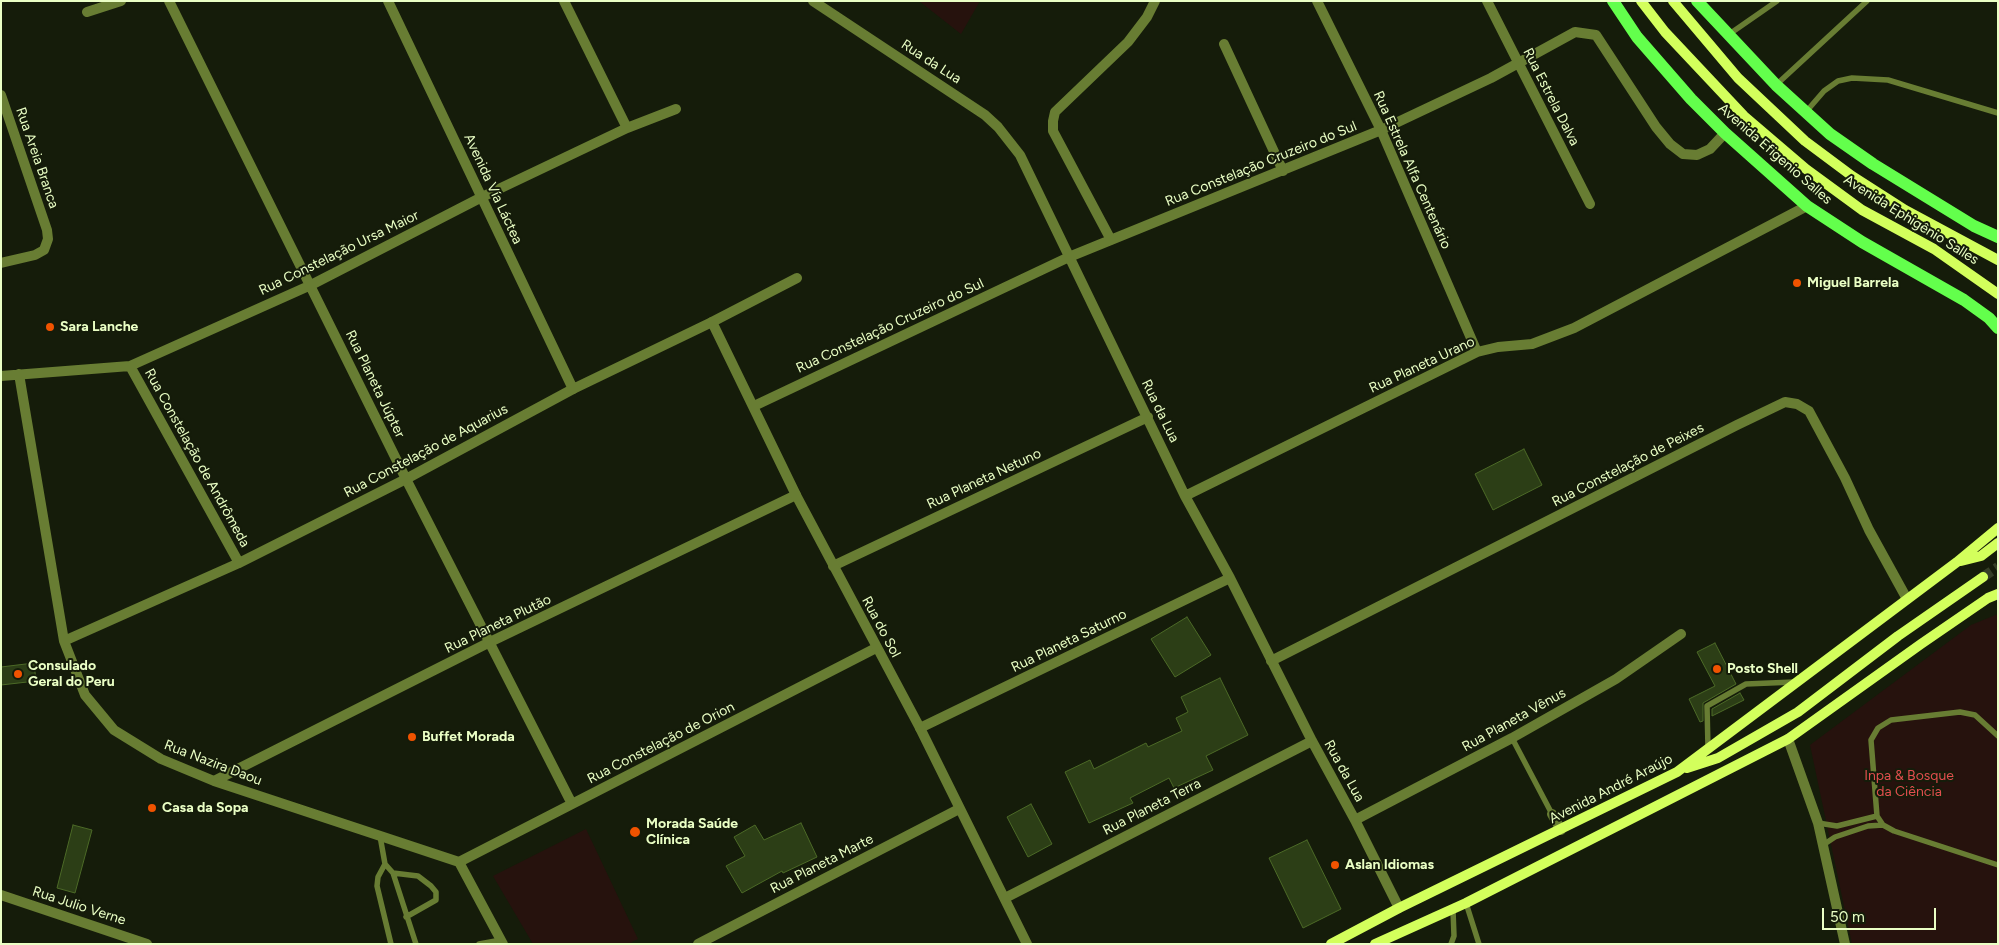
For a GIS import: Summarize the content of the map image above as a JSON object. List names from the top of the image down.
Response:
{
  "streets": {
    "main road": ["Avenida Efigenio Salles", "Avenida Ephigênio Salles", "Avenida André Araújo"],
    "street": [
      "Rua da Lua",
      "Rua Estrela Dalva",
      "Rua Areia Branca",
      "Rua Constelação Cruzeiro do Sul",
      "Rua Estrela Alfa Centenário",
      "Avenida Vía Láctea",
      "Rua Constelação Ursa Maior",
      "Rua Planeta Urano",
      "Rua Planeta Júpter",
      "Rua Constelação de Aquarius",
      "Rua Constelação de Andrômeda",
      "Rua Constelação de Peixes",
      "Rua Planeta Netuno",
      "Rua Planeta Plutão",
      "Rua do Sol",
      "Rua Planeta Saturno",
      "Rua Planeta Vênus",
      "Rua Constelação de Orion",
      "Rua Nazira Daou",
      "Rua Planeta Terra",
      "Rua Planeta Marte",
      "Rua Julio Verne"
    ]
  },
  "crossings": [
    ["Rua da Lua", "Rua Constelação Cruzeiro do Sul"],
    ["Rua da Lua", "Rua Planeta Urano"],
    ["Rua da Lua", "Rua Constelação de Peixes"],
    ["Rua da Lua", "Rua Planeta Netuno"],
    ["Rua da Lua", "Rua Planeta Saturno"],
    ["Rua da Lua", "Rua Planeta Vênus"],
    ["Rua da Lua", "Avenida André Araújo"],
    ["Rua da Lua", "Rua Planeta Terra"],
    ["Rua Estrela Dalva", "Rua Constelação Cruzeiro do Sul"],
    ["Avenida Efigenio Salles", "Rua Constelação Cruzeiro do Sul"],
    ["Avenida Efigenio Salles", "Rua Planeta Urano"],
    ["Rua Constelação Cruzeiro do Sul", "Rua Estrela Alfa Centenário"],
    ["Rua Constelação Cruzeiro do Sul", "Rua do Sol"],
    ["Rua Estrela Alfa Centenário", "Rua Planeta Urano"],
    ["Avenida Vía Láctea", "Rua Constelação Ursa Maior"],
    ["Avenida Vía Láctea", "Rua Constelação de Aquarius"],
    ["Rua Constelação Ursa Maior", "Rua Planeta Júpter"],
    ["Rua Constelação Ursa Maior", "Rua Constelação de Andrômeda"],
    ["Rua Constelação Ursa Maior", "Rua Nazira Daou"],
    ["Rua Planeta Júpter", "Rua Constelação de Aquarius"],
    ["Rua Planeta Júpter", "Rua Planeta Plutão"],
    ["Rua Planeta Júpter", "Rua Constelação de Orion"],
    ["Rua Constelação de Aquarius", "Rua Constelação de Andrômeda"],
    ["Rua Constelação de Aquarius", "Rua do Sol"],
    ["Rua Constelação de Aquarius", "Rua Nazira Daou"],
    ["Rua Constelação de Peixes", "Avenida André Araújo"],
    ["Rua Planeta Netuno", "Rua do Sol"],
    ["Rua Planeta Plutão", "Rua do Sol"],
    ["Rua Planeta Plutão", "Rua Nazira Daou"],
    ["Rua do Sol", "Rua Planeta Saturno"],
    ["Rua do Sol", "Rua Constelação de Orion"],
    ["Rua do Sol", "Rua Planeta Terra"],
    ["Rua do Sol", "Rua Planeta Marte"],
    ["Rua Constelação de Orion", "Rua Nazira Daou"]
  ],
  "parks": ["Inpa & Bosque da Ciência"],
  "places": [
    "Miguel Barrela",
    "Sara Lanche",
    "Posto Shell",
    "Consulado Geral do Peru",
    "Buffet Morada",
    "Casa da Sopa",
    "Morada Saúde Clínica",
    "Aslan Idiomas"
  ],
  "scale_bar": "50 m"
}
